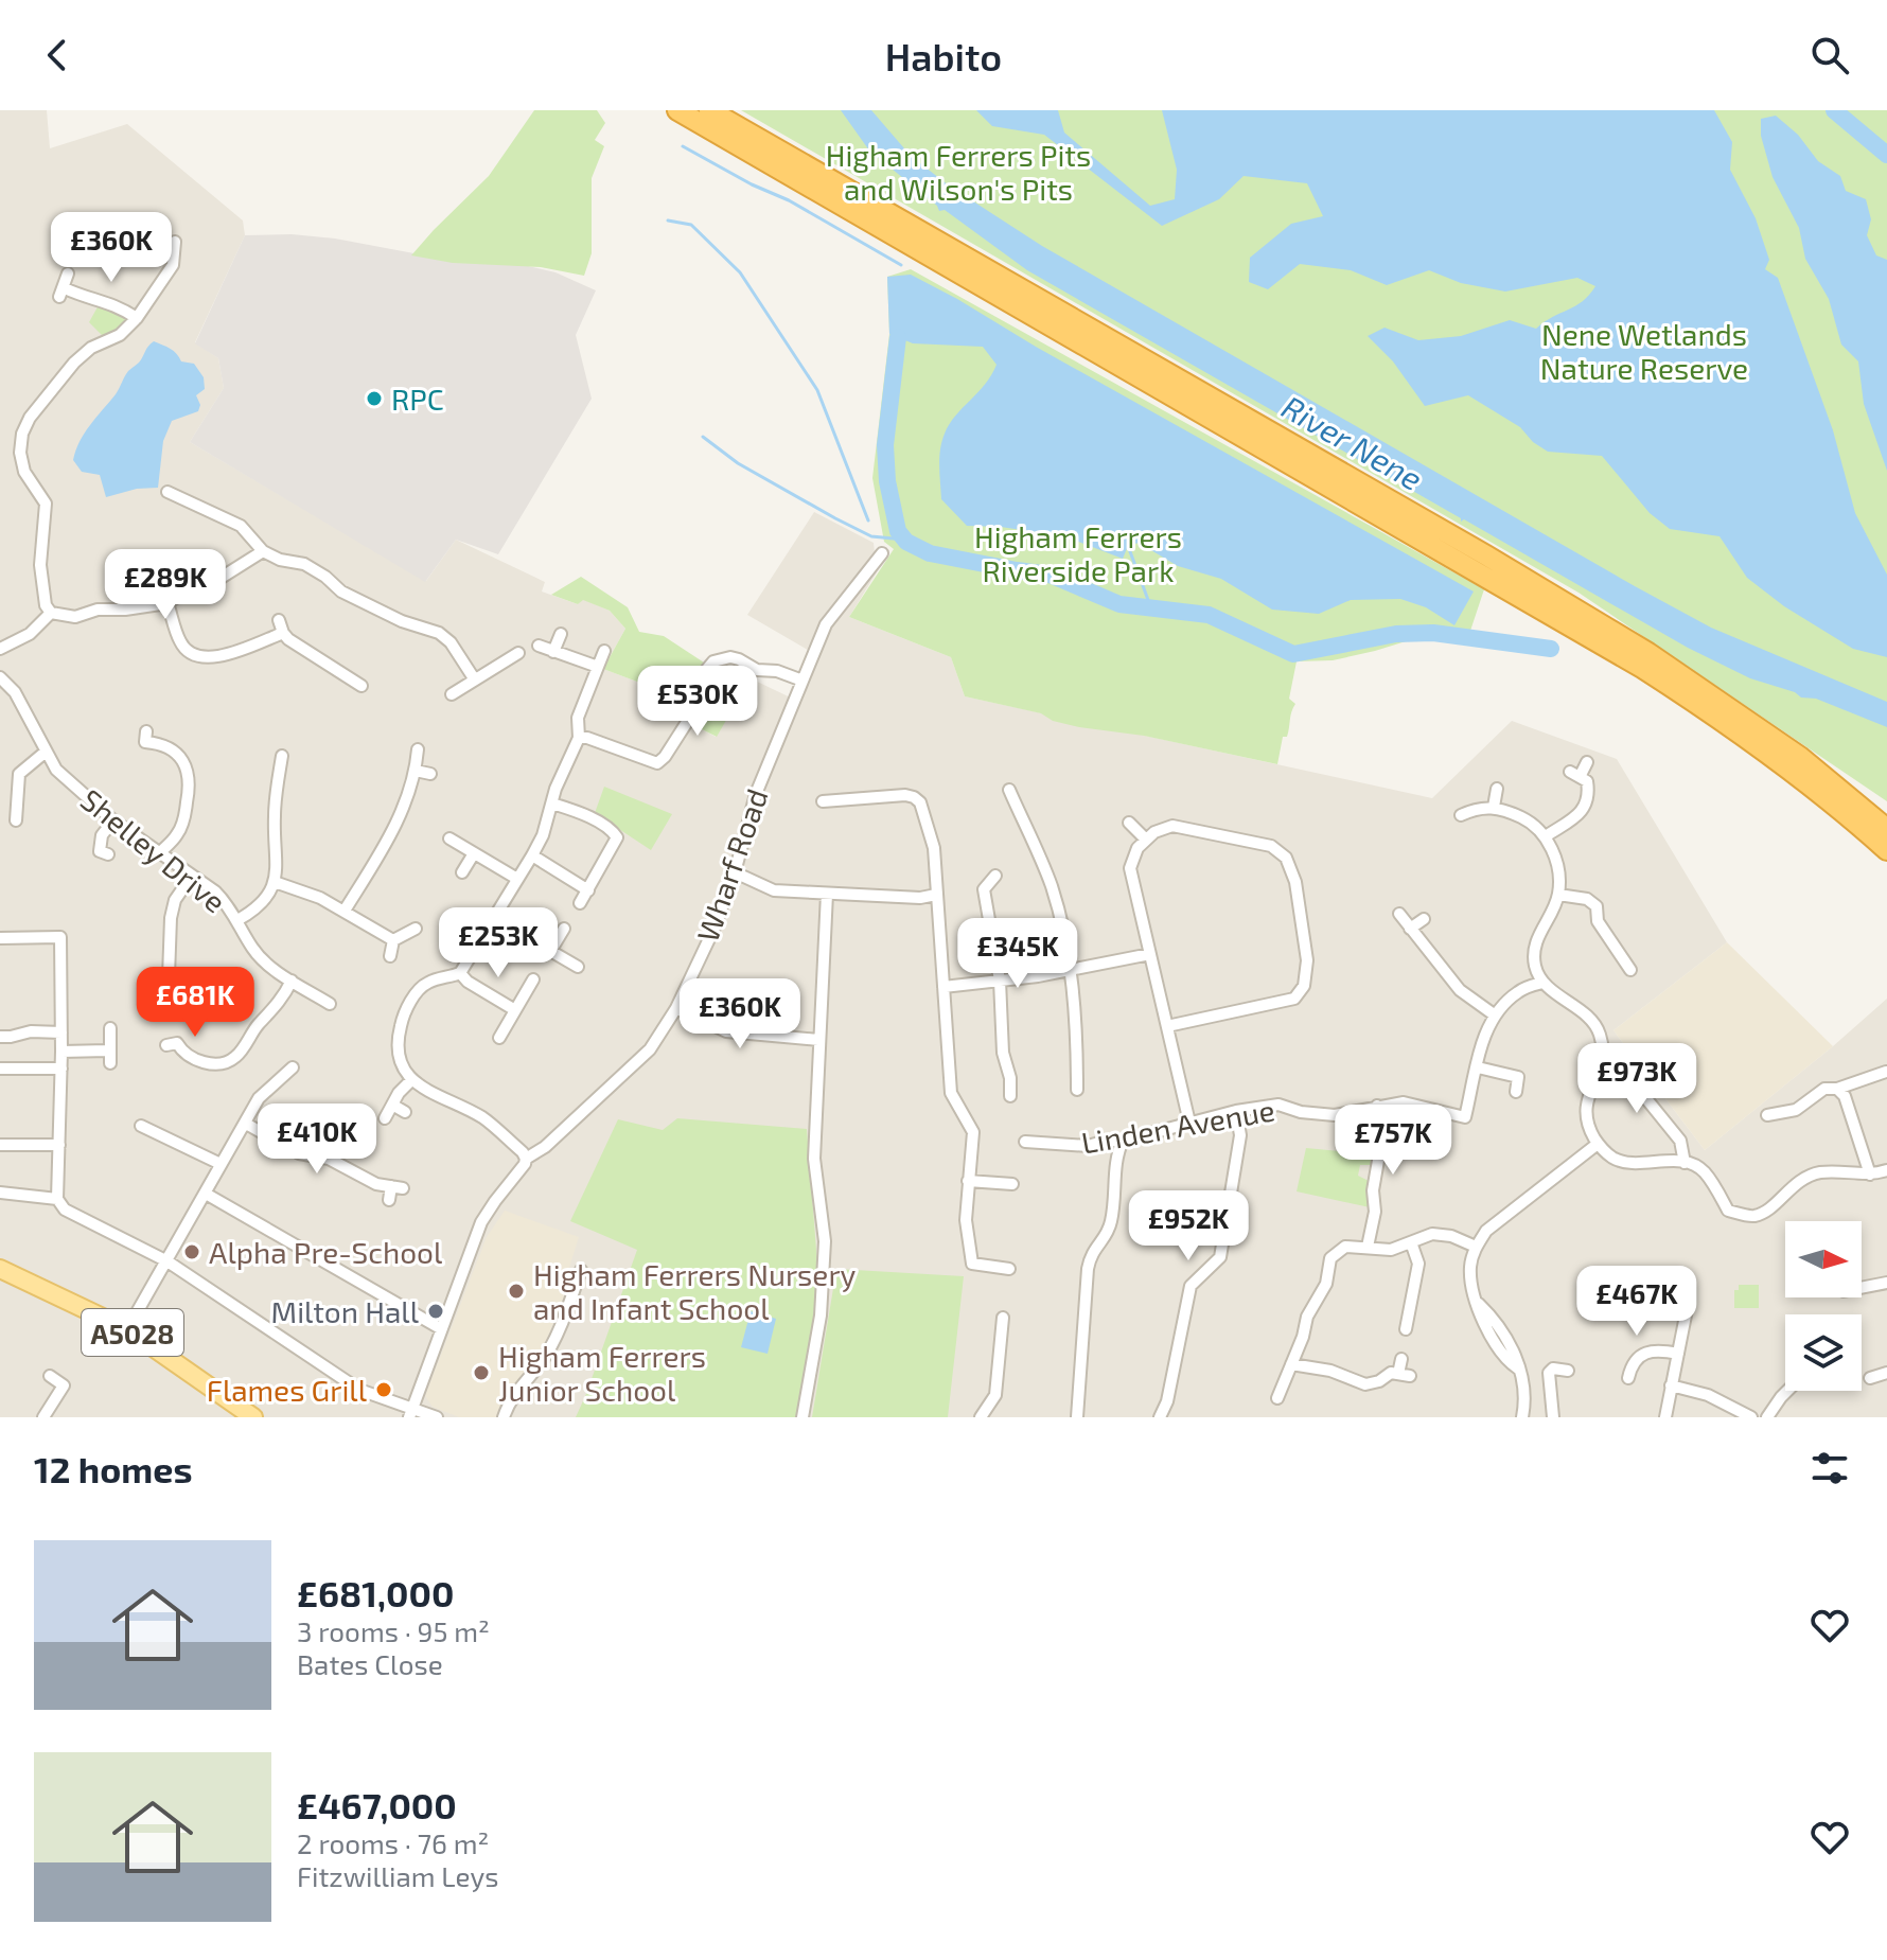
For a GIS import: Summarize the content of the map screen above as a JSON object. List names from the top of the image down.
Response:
{
  "streets": {
    "main road": ["A5028"],
    "street": ["Shelley Drive", "Wharf Road", "Linden Avenue"]
  },
  "water": ["River Nene"],
  "parks": ["Higham Ferrers Pits and Wilson's Pits", "Nene Wetlands Nature Reserve", "Higham Ferrers Riverside Park"],
  "places": [
    "RPC",
    "Alpha Pre-School",
    "Higham Ferrers Nursery and Infant School",
    "Milton Hall",
    "Higham Ferrers Junior School",
    "Flames Grill"
  ],
  "north": "right",
  "page": {
    "header": "Habito",
    "price": [
      "£360K",
      "£289K",
      "£530K",
      "£253K",
      "£345K",
      "£681K",
      "£360K",
      "£973K",
      "£410K",
      "£757K",
      "£952K",
      "£467K"
    ],
    "heading": "12 homes",
    "list": [
      {
        "name": "£681,000",
        "note": "3 rooms · 95 m² · Bates Close"
      },
      {
        "name": "£467,000",
        "note": "2 rooms · 76 m² · Fitzwilliam Leys"
      }
    ]
  }
}
